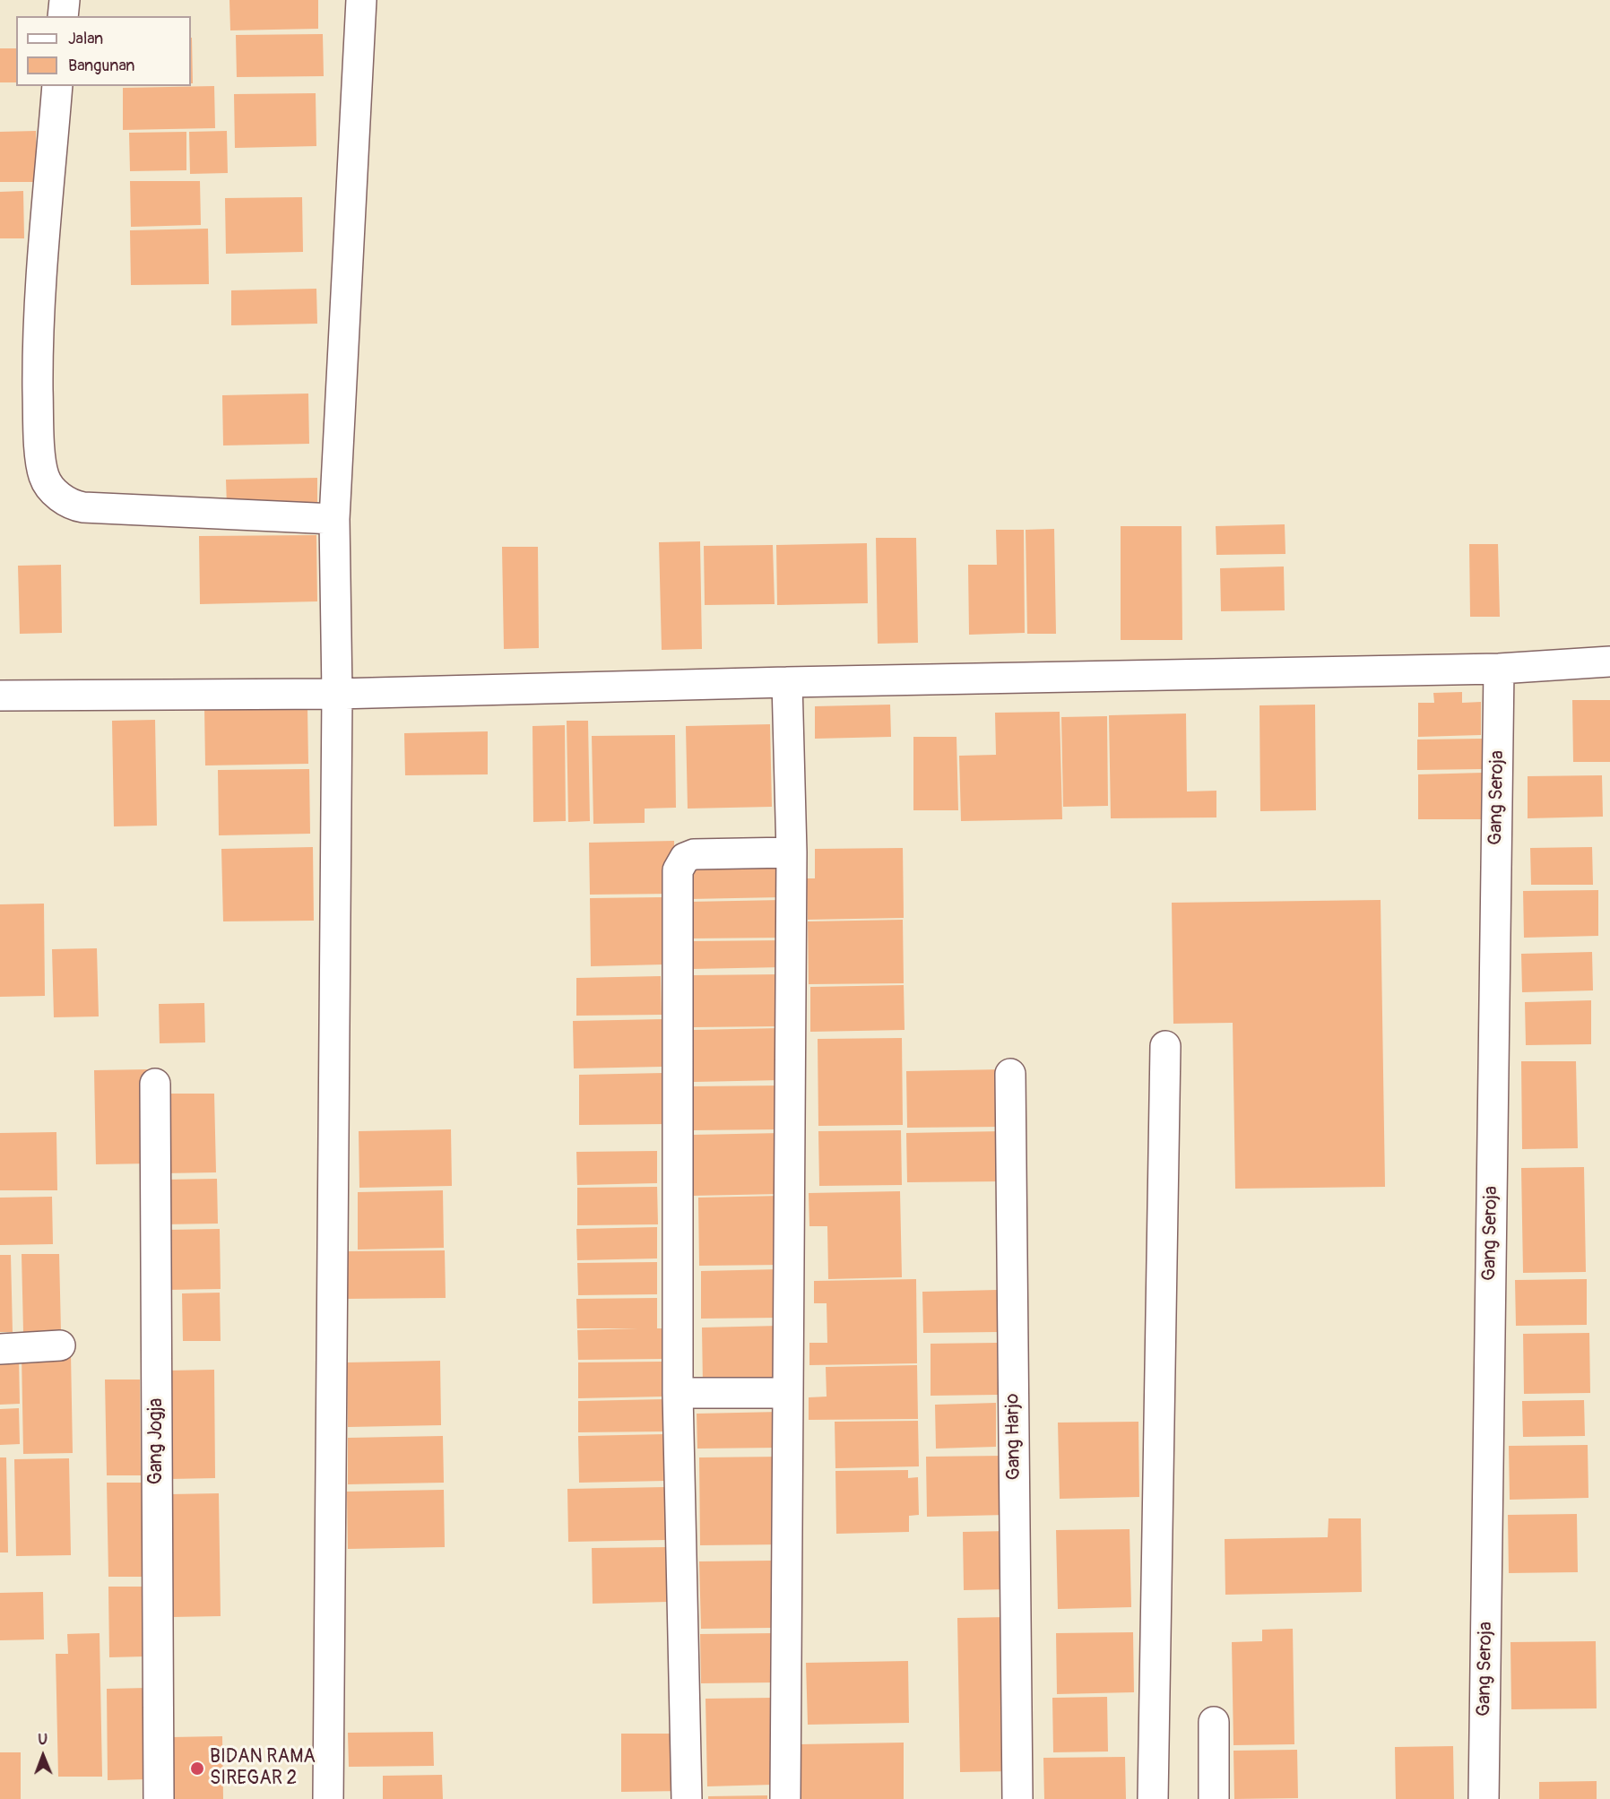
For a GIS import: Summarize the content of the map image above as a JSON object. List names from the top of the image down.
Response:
{
  "streets": {
    "street": ["Gang Seroja", "Gang Harjo", "Gang Jogja"]
  },
  "places": ["BIDAN RAMA SIREGAR 2"],
  "legend": ["Jalan", "Bangunan"],
  "north": "top"
}
